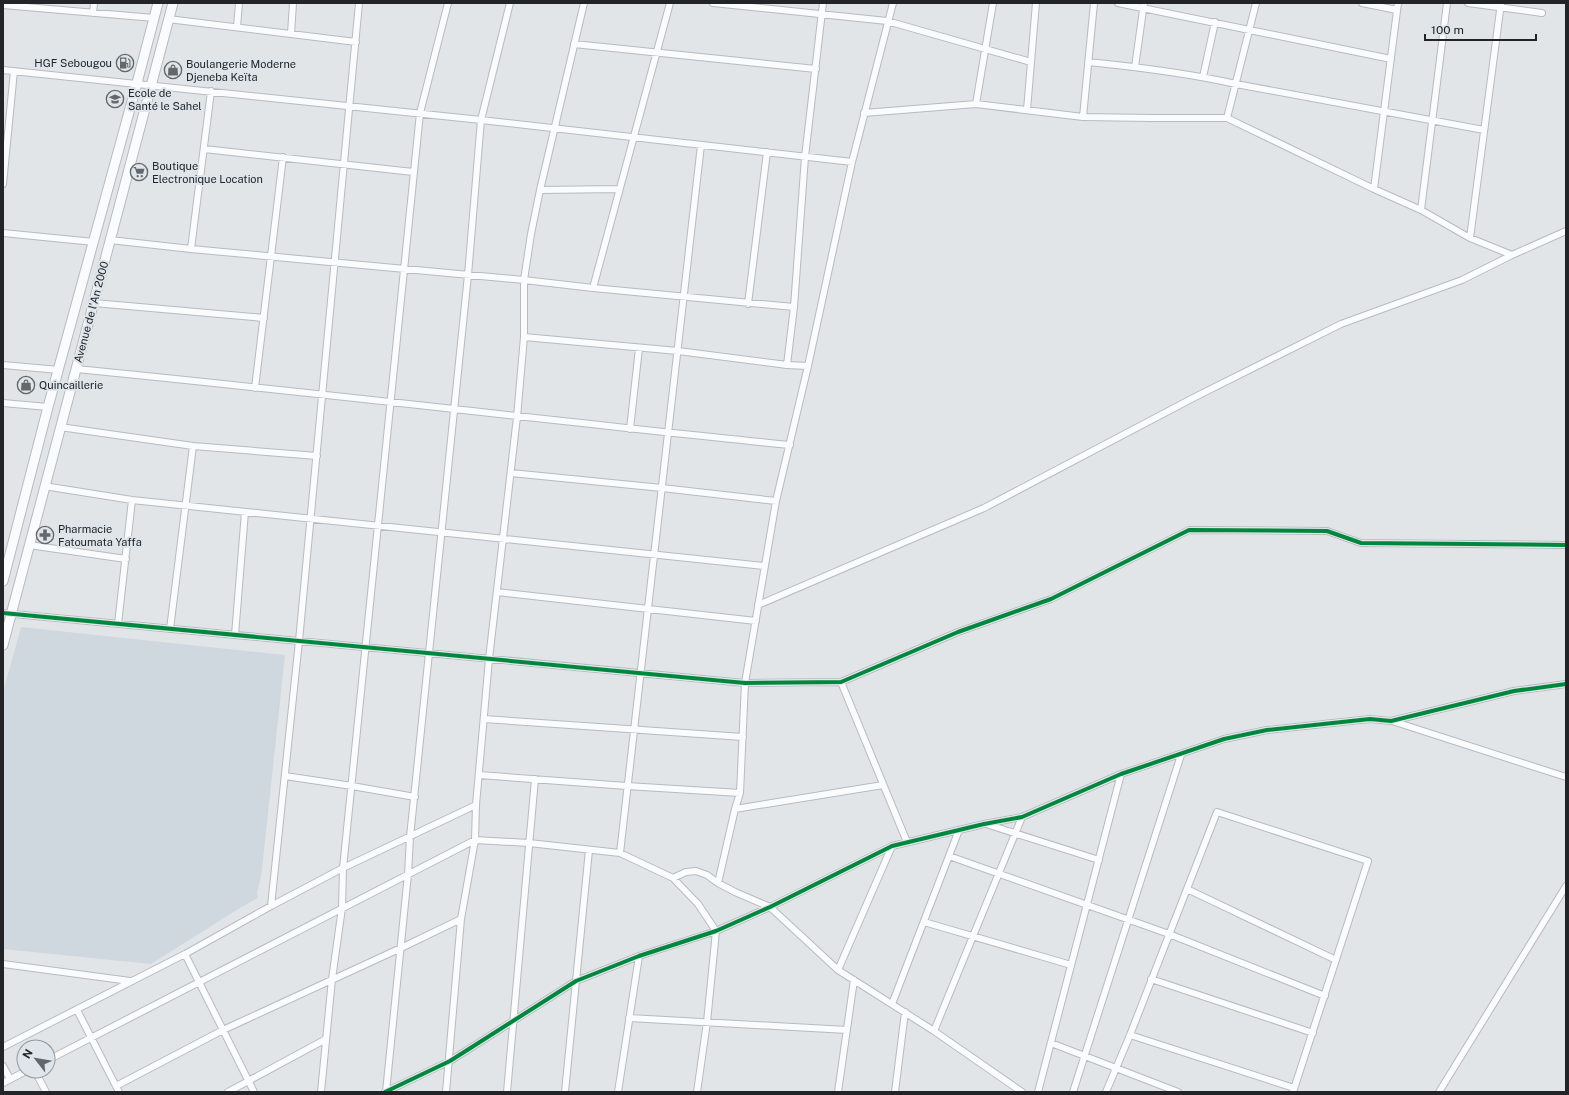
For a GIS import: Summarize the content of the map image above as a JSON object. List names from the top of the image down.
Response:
{
  "streets": {
    "main road": ["Avenue de l'An 2000"]
  },
  "places": {
    "fuel station": ["HGF Sebougou"],
    "shop": ["Boulangerie Moderne Djeneba Keïta", "Quincaillerie"],
    "school or university": ["Ecole de Santé le Sahel"],
    "supermarket": ["Boutique Electronique Location"],
    "pharmacy": ["Pharmacie Fatoumata Yaffa"]
  },
  "scale_bar": "100 m",
  "north": "top left"
}
